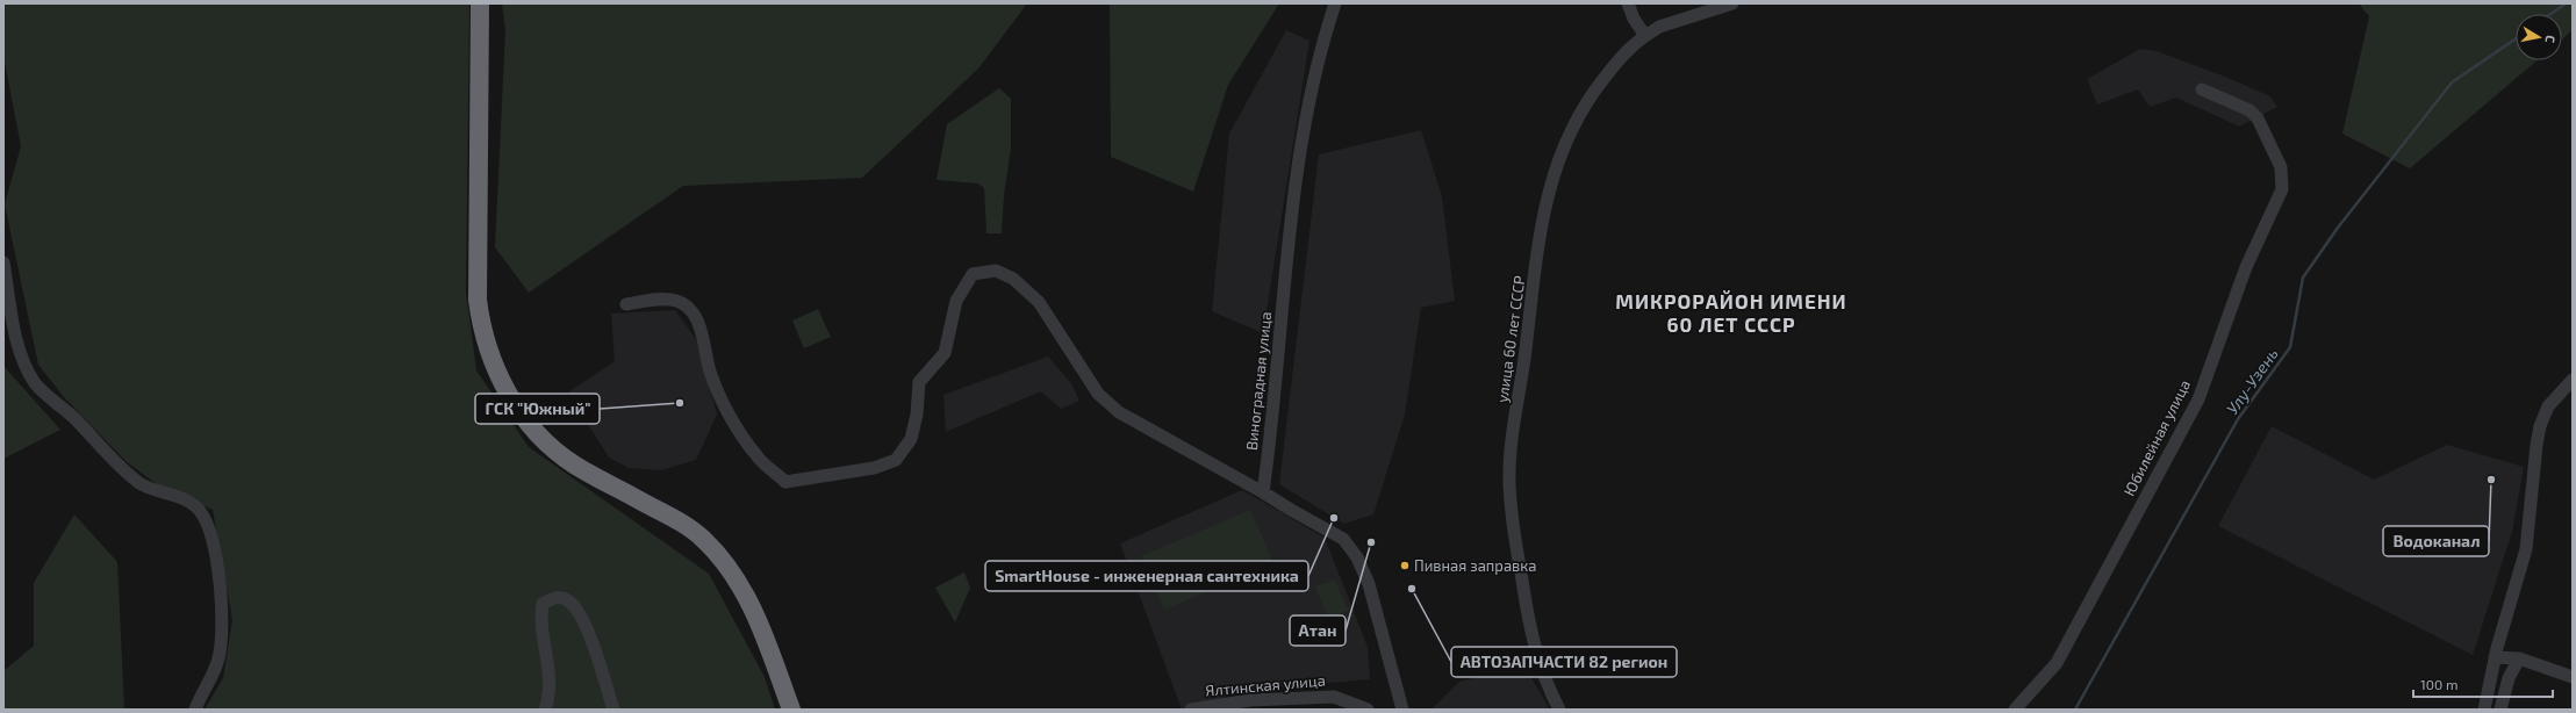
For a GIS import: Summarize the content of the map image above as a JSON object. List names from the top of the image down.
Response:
{
  "streets": {
    "street": [
      "улица 60 лет СССР",
      "Виноградная улица",
      "Юбилейная улица",
      "Ялтинская улица"
    ]
  },
  "districts": ["МИКРОРАЙОН ИМЕНИ 60 ЛЕТ СССР"],
  "water": ["Улу-Узень"],
  "places": [
    "ГСК \"Южный\"",
    "Водоканал",
    "SmartHouse - инженерная сантехника",
    "Атан",
    "Пивная заправка",
    "АВТОЗАПЧАСТИ 82 регион"
  ],
  "scale_bar": "100 m",
  "north": "right"
}
